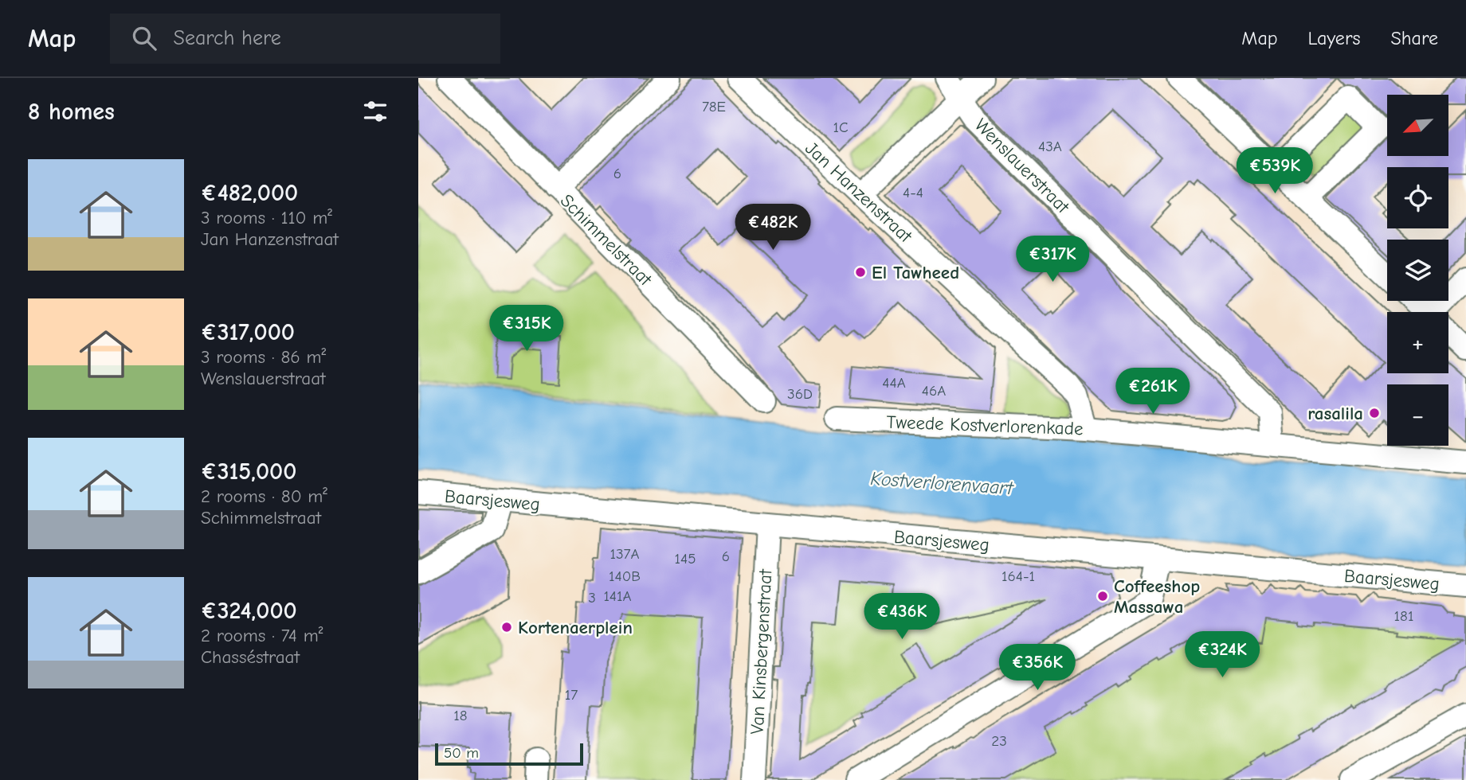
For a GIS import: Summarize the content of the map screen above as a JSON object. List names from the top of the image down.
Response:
{
  "streets": {
    "street": [
      "Wenslauerstraat",
      "Jan Hanzenstraat",
      "Schimmelstraat",
      "Tweede Kostverlorenkade",
      "Baarsjesweg",
      "Van Kinsbergenstraat"
    ]
  },
  "crossings": [
    ["Wenslauerstraat", "Tweede Kostverlorenkade"],
    ["Jan Hanzenstraat", "Tweede Kostverlorenkade"],
    ["Baarsjesweg", "Van Kinsbergenstraat"]
  ],
  "water": ["Kostverlorenvaart"],
  "places": [
    "El Tawheed",
    "rasalila",
    "Coffeeshop Massawa",
    "Kortenaerplein"
  ],
  "house_numbers": [
    "78E",
    "1C",
    "43A",
    "6",
    "4-4",
    "44A",
    "46A",
    "36D",
    "137A",
    "6",
    "145",
    "140B",
    "164-1",
    "141A",
    "3",
    "181",
    "17",
    "18",
    "23"
  ],
  "scale_bar": "50 m",
  "north": "bottom left",
  "page": {
    "header": "Map",
    "search": "Search here",
    "nav": ["Map", "Layers", "Share"],
    "heading": "8 homes",
    "map_buttons": ["+", "−"],
    "list": [
      {
        "name": "€482,000",
        "note": "3 rooms · 110 m² · Jan Hanzenstraat"
      },
      {
        "name": "€317,000",
        "note": "3 rooms · 86 m² · Wenslauerstraat"
      },
      {
        "name": "€315,000",
        "note": "2 rooms · 80 m² · Schimmelstraat"
      },
      {
        "name": "€324,000",
        "note": "2 rooms · 74 m² · Chasséstraat"
      }
    ],
    "price": [
      "€539K",
      "€482K",
      "€317K",
      "€315K",
      "€261K",
      "€436K",
      "€324K",
      "€356K"
    ],
    "scale": "50 m"
  }
}
